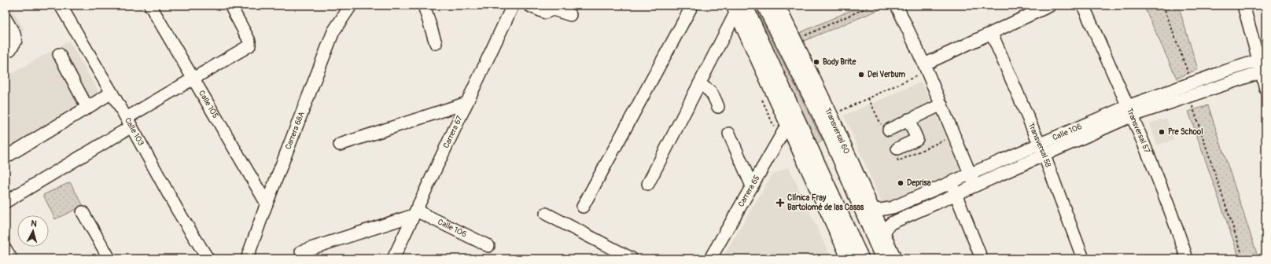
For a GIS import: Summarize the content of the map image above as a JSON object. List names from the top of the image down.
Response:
{
  "streets": {
    "main road": ["Transversal 60"],
    "street": [
      "Calle 105",
      "Carrera 68A",
      "Transversal 57",
      "Calle 103",
      "Carrera 67",
      "Calle 106",
      "Transversal 58",
      "Carrera 65"
    ]
  },
  "crossings": [
    ["Calle 105", "Carrera 68A"],
    ["Transversal 57", "Calle 106"],
    ["Transversal 60", "Calle 106"],
    ["Carrera 67", "Calle 106"],
    ["Calle 106", "Transversal 58"]
  ],
  "places": {
    "other": [
      "Body Brite",
      "Dei Verbum",
      "Pre School",
      "Deprisa"
    ],
    "health": ["Clínica Fray Bartolomé de las Casas"]
  },
  "north": "top"
}
